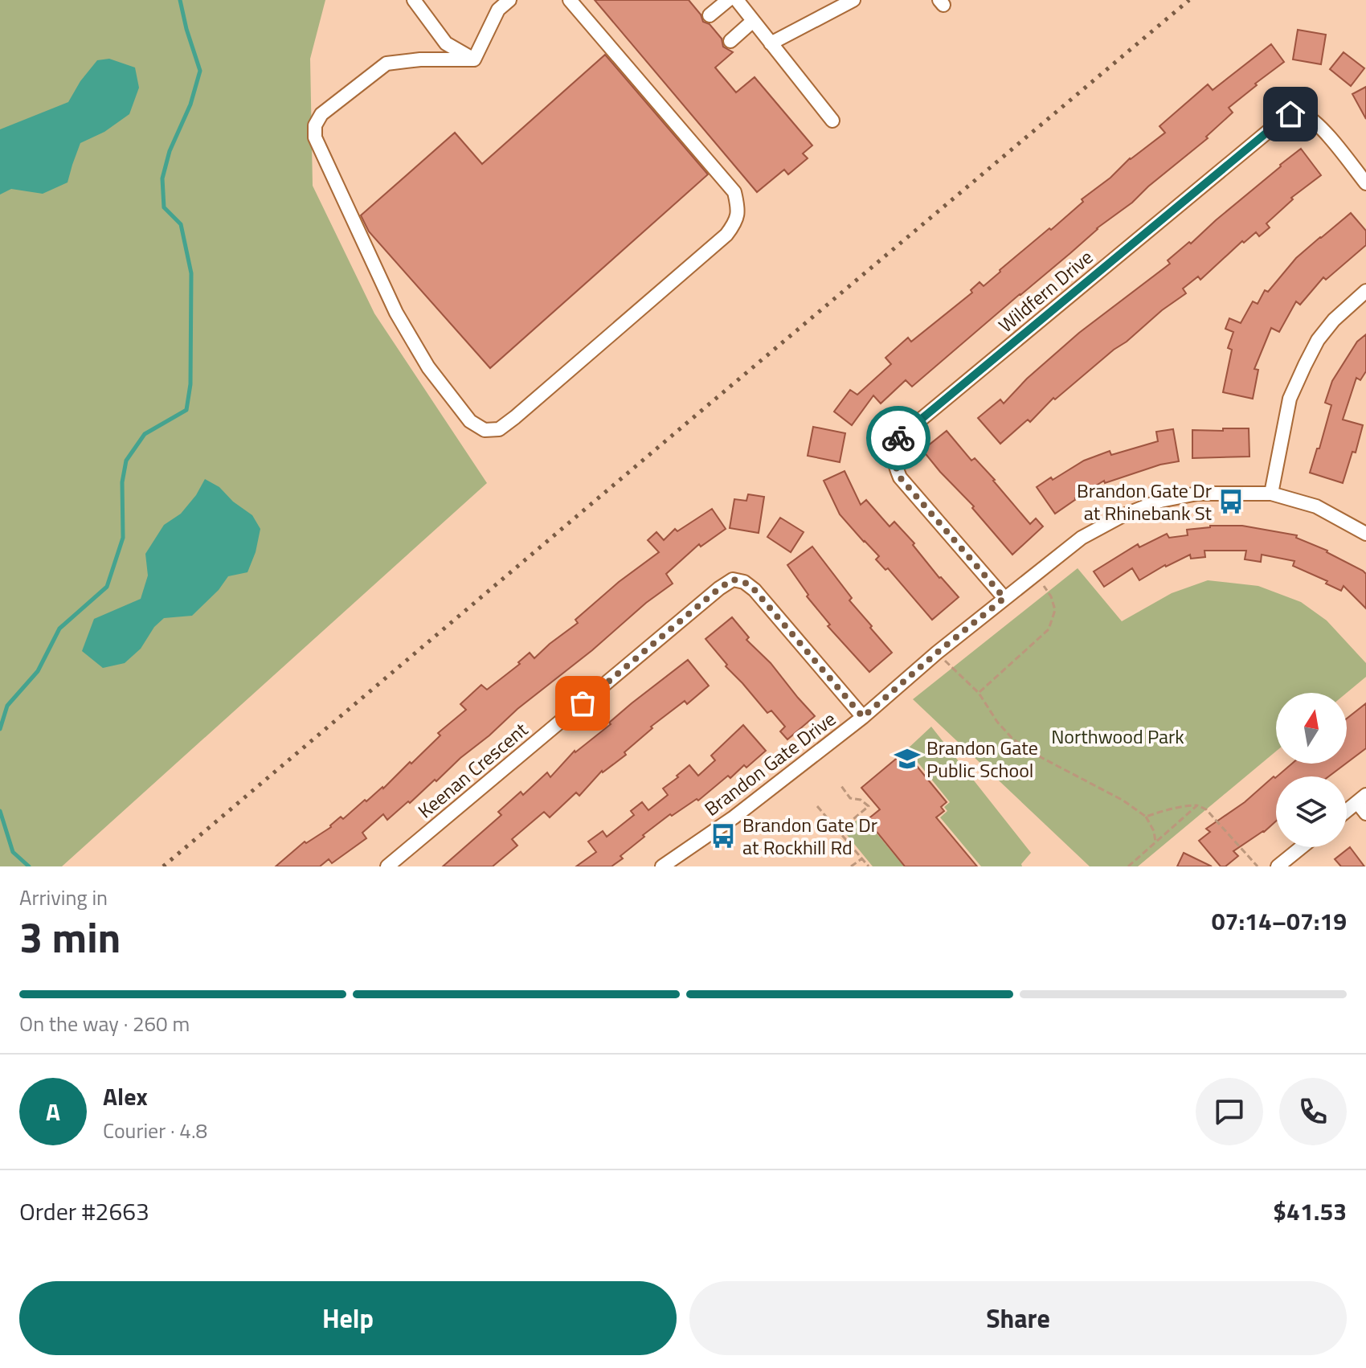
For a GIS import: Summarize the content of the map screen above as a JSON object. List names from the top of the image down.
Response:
{
  "streets": {
    "street": ["Wildfern Drive", "Brandon Gate Drive", "Keenan Crescent"]
  },
  "crossings": [
    ["Wildfern Drive", "Brandon Gate Drive"],
    ["Brandon Gate Drive", "Keenan Crescent"]
  ],
  "parks": ["Northwood Park"],
  "places": {
    "bus stop": ["Brandon Gate Dr at Rhinebank St", "Brandon Gate Dr at Rockhill Rd"],
    "school or university": ["Brandon Gate Public School"]
  },
  "north": "top",
  "page": {
    "heading": ["3 min", "Arriving in", "07:14–07:19"],
    "panel": [
      "Alex",
      "Courier · 4.8",
      "Order #2663",
      "$41.53"
    ],
    "bar": "On the way · 260 m",
    "round": "A",
    "buttons": ["Help", "Share"]
  }
}
